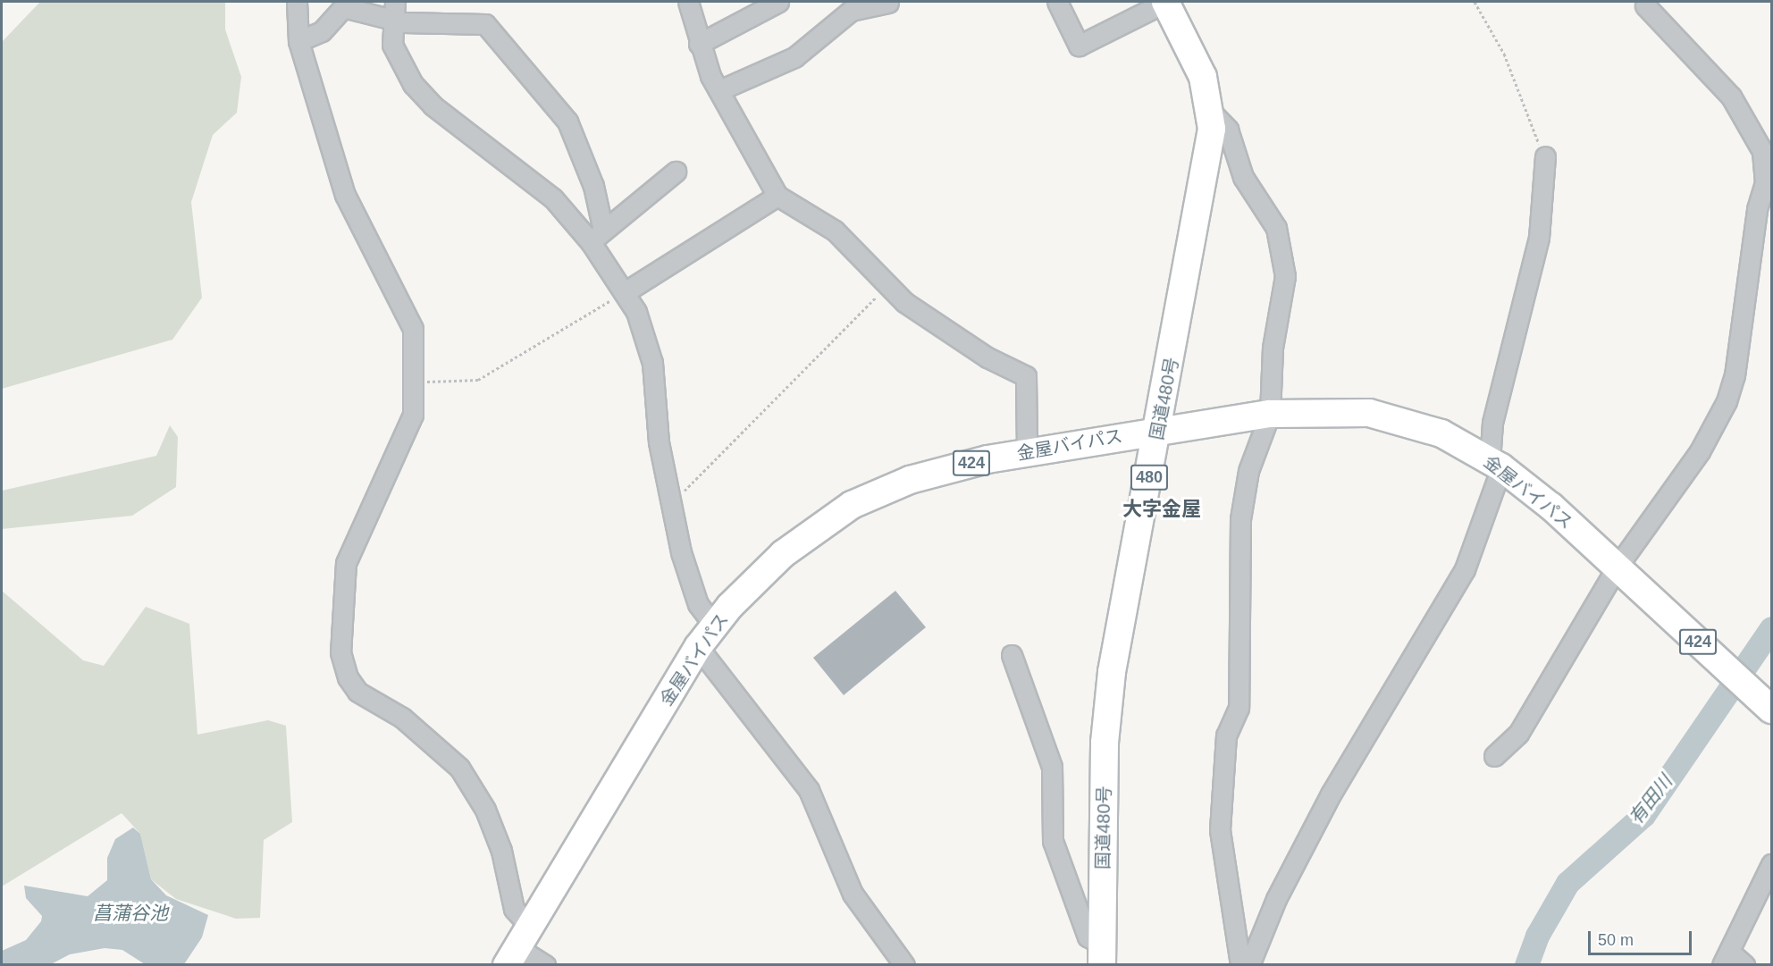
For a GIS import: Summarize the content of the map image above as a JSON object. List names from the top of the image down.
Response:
{
  "streets": {
    "highway": [
      "国道480号",
      "金屋バイパス",
      "424",
      "480"
    ]
  },
  "crossings": [
    ["国道480号", "金屋バイパス"]
  ],
  "districts": ["大字金屋"],
  "water": ["有田川", "菖蒲谷池"],
  "scale_bar": "50 m"
}
